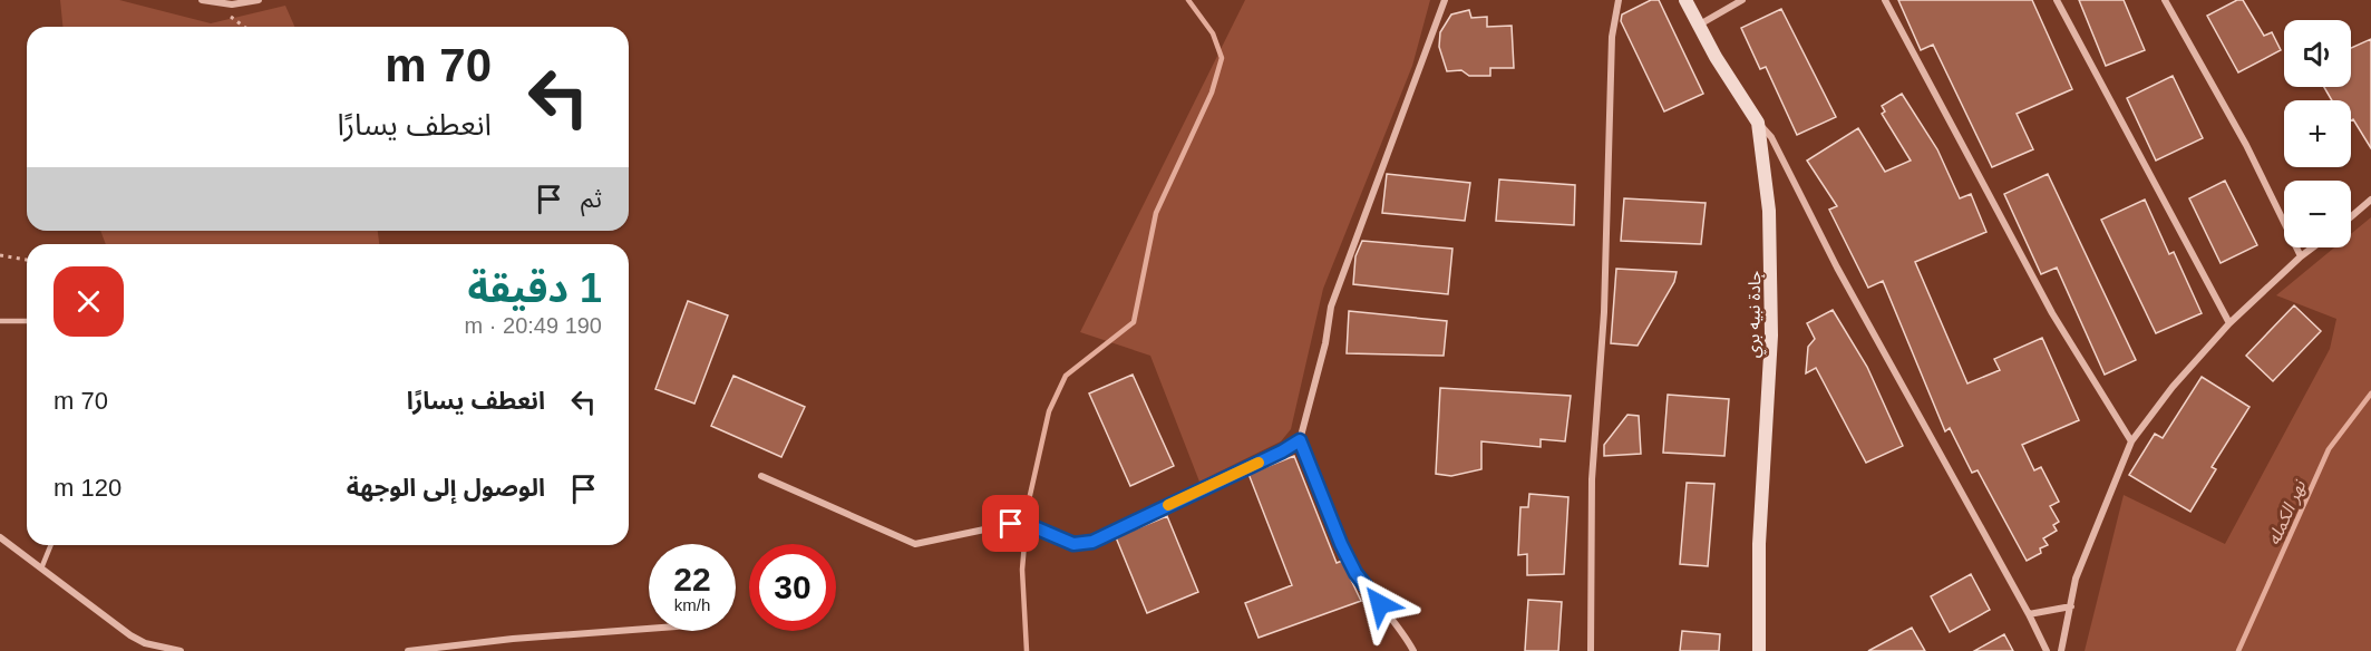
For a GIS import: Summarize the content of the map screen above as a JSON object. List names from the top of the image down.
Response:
{
  "streets": {
    "street": ["جادة نبيه بري"]
  },
  "water": ["نهر الكمله"],
  "page": {
    "map_buttons": ["+", "−"],
    "turn": ["70 m", "انعطف يسارًا"],
    "then": "ثم",
    "heading": ["1 دقيقة", "190 m · 20:49"],
    "list": [
      {
        "name": "انعطف يسارًا",
        "value": "70 m"
      },
      {
        "name": "الوصول إلى الوجهة",
        "value": "120 m"
      }
    ],
    "speed": "22 km/h",
    "limit": "30"
  }
}
